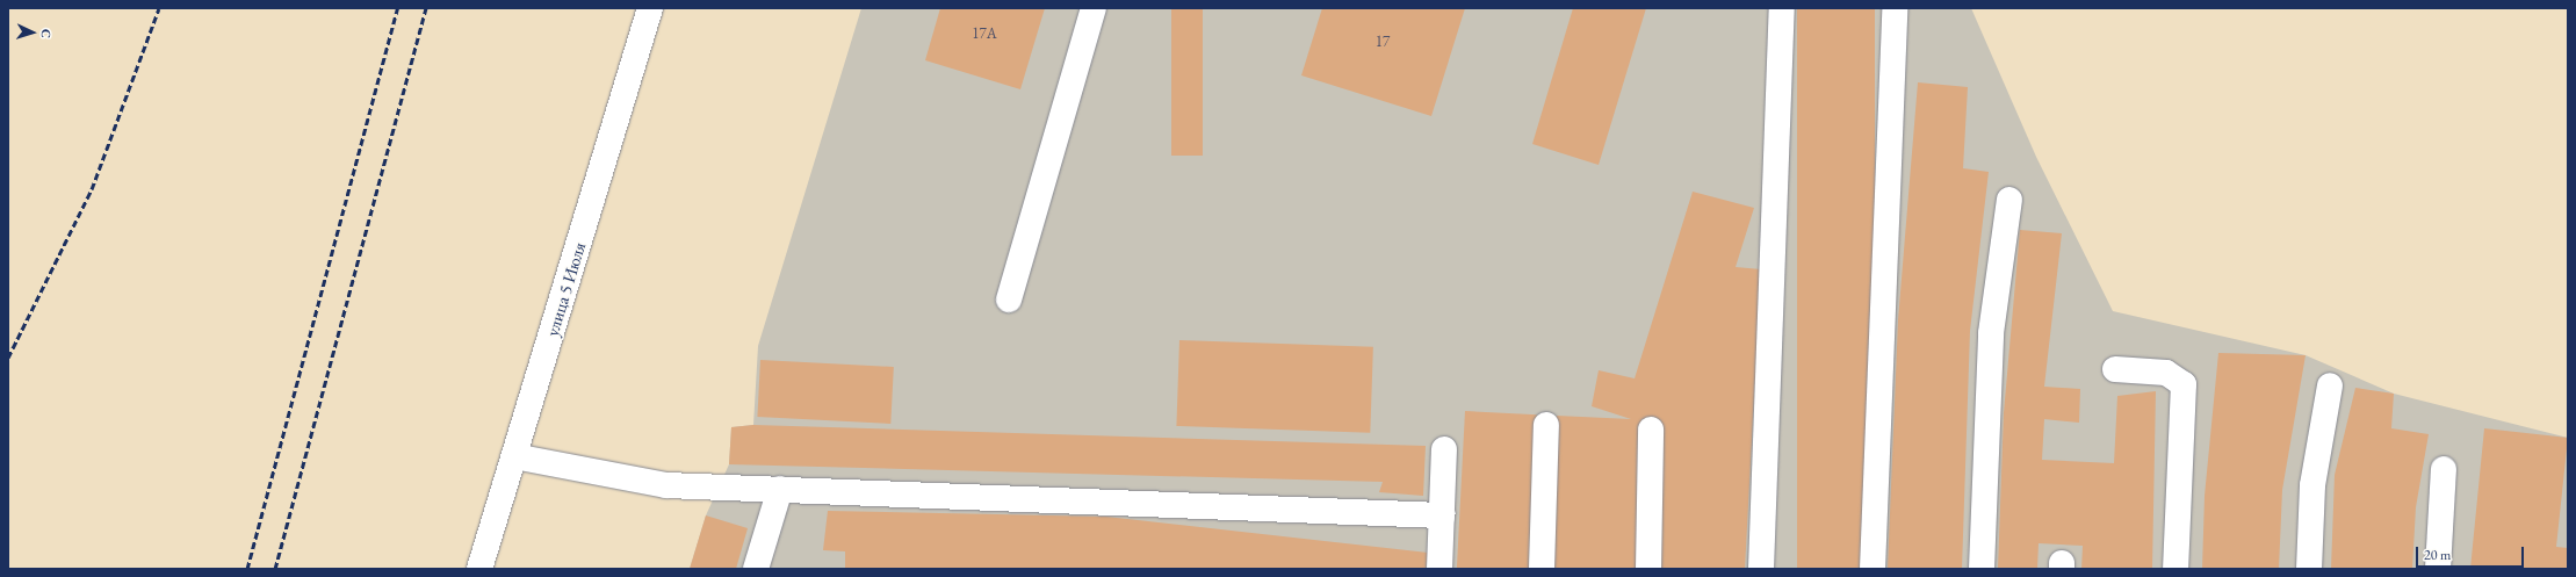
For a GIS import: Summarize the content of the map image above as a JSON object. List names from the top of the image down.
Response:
{
  "streets": {
    "main road": ["улица 5 Июля"]
  },
  "house_numbers": ["17А", "17"],
  "scale_bar": "20 m",
  "north": "right"
}
